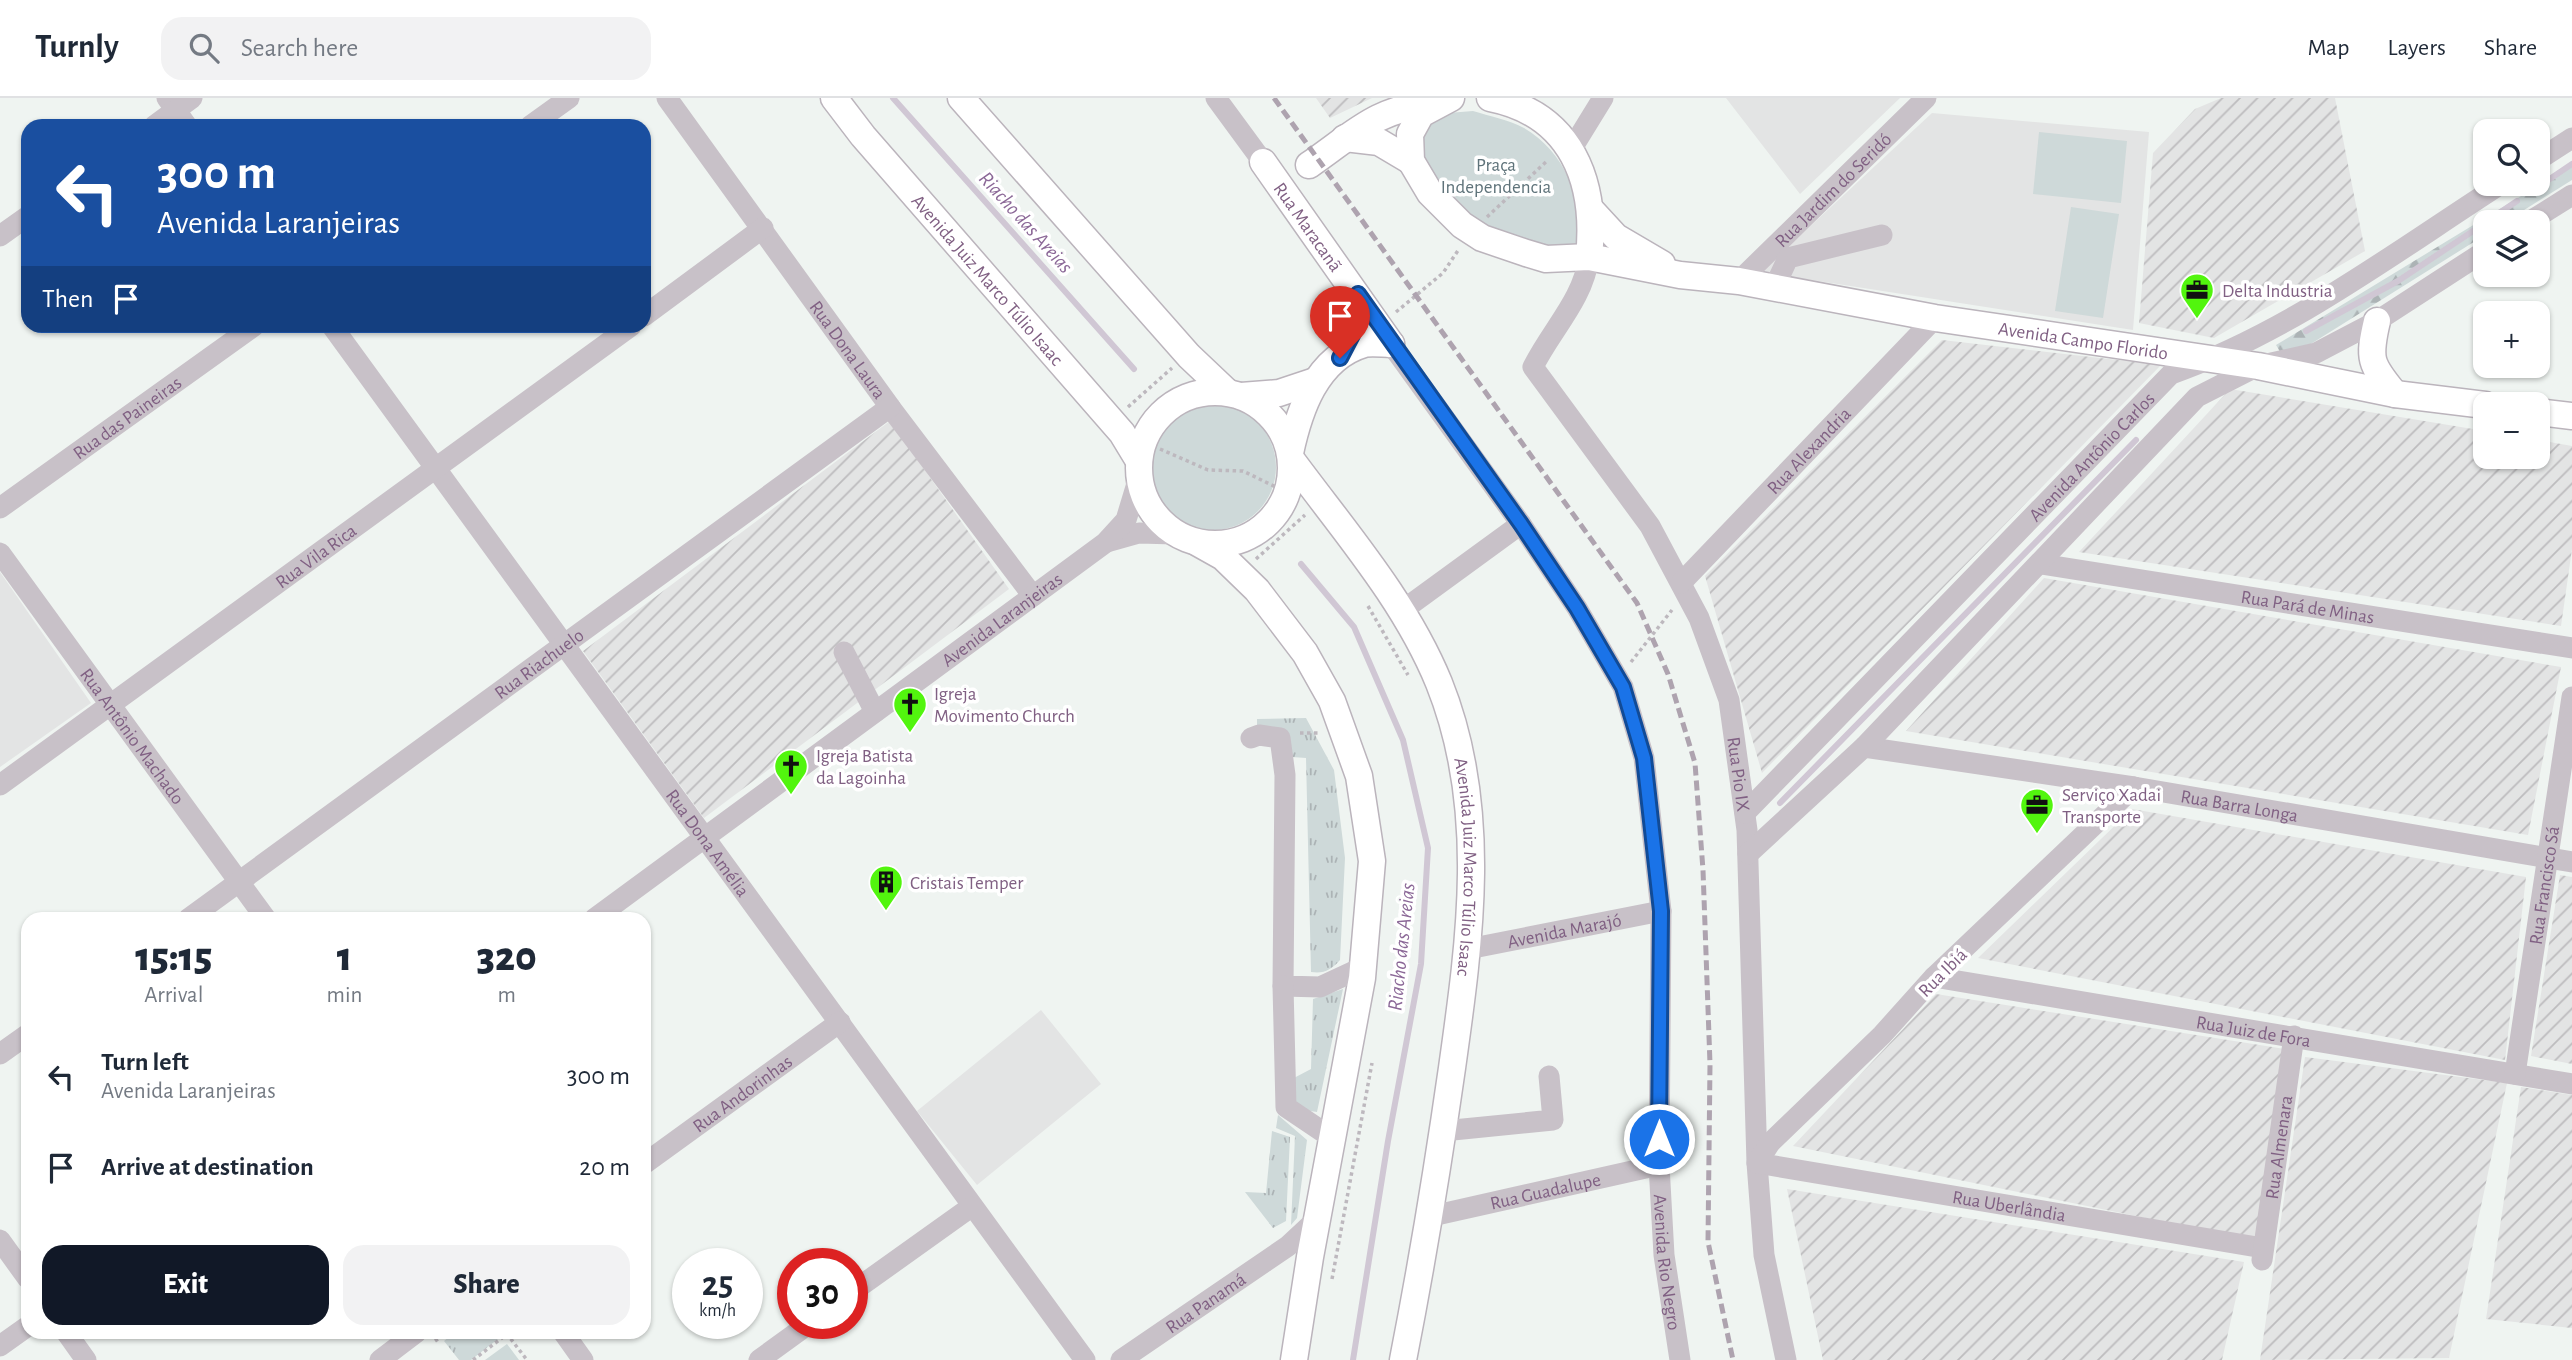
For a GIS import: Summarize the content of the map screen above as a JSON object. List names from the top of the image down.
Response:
{
  "streets": {
    "main road": ["Rua Maracanã", "Avenida Juiz Marco Túlio Isaac", "Avenida Campo Florido"],
    "street": [
      "Rua Jardim do Seridó",
      "Rua Dona Laura",
      "Rua das Paineiras",
      "Rua Alexandria",
      "Avenida Antônio Carlos",
      "Rua Vila Rica",
      "Rua Pará de Minas",
      "Avenida Laranjeiras",
      "Rua Riachuelo",
      "Rua Antônio Machado",
      "Rua Pio IX",
      "Rua Barra Longa",
      "Rua Dona Amélia",
      "Rua Francisco Sá",
      "Avenida Marajó",
      "Rua Ibiá",
      "Rua Juiz de Fora",
      "Rua Andorinhas",
      "Rua Almenara",
      "Rua Guadalupe",
      "Rua Uberlândia",
      "Avenida Rio Negro",
      "Rua Panamá"
    ]
  },
  "crossings": [
    ["Rua Jardim do Seridó", "Avenida Campo Florido"],
    ["Rua Maracanã", "Avenida Marajó"],
    ["Rua Maracanã", "Rua Guadalupe"],
    ["Rua Maracanã", "Avenida Rio Negro"],
    ["Avenida Juiz Marco Túlio Isaac", "Avenida Laranjeiras"],
    ["Avenida Juiz Marco Túlio Isaac", "Avenida Marajó"],
    ["Avenida Juiz Marco Túlio Isaac", "Rua Guadalupe"],
    ["Avenida Campo Florido", "Rua Alexandria"],
    ["Avenida Campo Florido", "Avenida Antônio Carlos"],
    ["Avenida Campo Florido", "Rua Pio IX"],
    ["Rua Dona Laura", "Avenida Laranjeiras"],
    ["Rua Dona Laura", "Rua Riachuelo"],
    ["Rua Alexandria", "Rua Pio IX"],
    ["Avenida Antônio Carlos", "Rua Pará de Minas"],
    ["Avenida Antônio Carlos", "Rua Pio IX"],
    ["Avenida Antônio Carlos", "Rua Barra Longa"],
    ["Rua Vila Rica", "Rua Antônio Machado"],
    ["Rua Vila Rica", "Rua Dona Amélia"],
    ["Avenida Laranjeiras", "Rua Dona Amélia"],
    ["Rua Riachuelo", "Rua Antônio Machado"],
    ["Rua Riachuelo", "Rua Dona Amélia"],
    ["Rua Pio IX", "Rua Ibiá"],
    ["Rua Pio IX", "Rua Uberlândia"],
    ["Rua Barra Longa", "Rua Francisco Sá"],
    ["Rua Barra Longa", "Rua Ibiá"],
    ["Rua Dona Amélia", "Rua Andorinhas"],
    ["Rua Francisco Sá", "Rua Juiz de Fora"],
    ["Rua Ibiá", "Rua Juiz de Fora"],
    ["Rua Ibiá", "Rua Uberlândia"],
    ["Rua Juiz de Fora", "Rua Almenara"],
    ["Rua Almenara", "Rua Uberlândia"],
    ["Rua Guadalupe", "Avenida Rio Negro"]
  ],
  "water": ["Riacho das Areias"],
  "parks": ["Praça Independencia"],
  "places": {
    "office": ["Delta Industria", "Serviço Xadai Transporte"],
    "church": ["Igreja Movimento Church", "Igreja Batista da Lagoinha"],
    "building": ["Cristais Temper"]
  },
  "page": {
    "header": "Turnly",
    "search": "Search here",
    "nav": ["Map", "Layers", "Share"],
    "map_buttons": ["+", "−"],
    "turn": ["300 m", "Avenida Laranjeiras"],
    "then": "Then",
    "eta": [
      "15:15",
      "Arrival",
      "1",
      "min",
      "320",
      "m"
    ],
    "list": [
      {
        "name": "Turn left",
        "note": "Avenida Laranjeiras",
        "value": "300 m"
      },
      {
        "name": "Arrive at destination",
        "value": "20 m"
      }
    ],
    "buttons": ["Exit", "Share"],
    "speed": "25 km/h",
    "limit": "30"
  }
}
